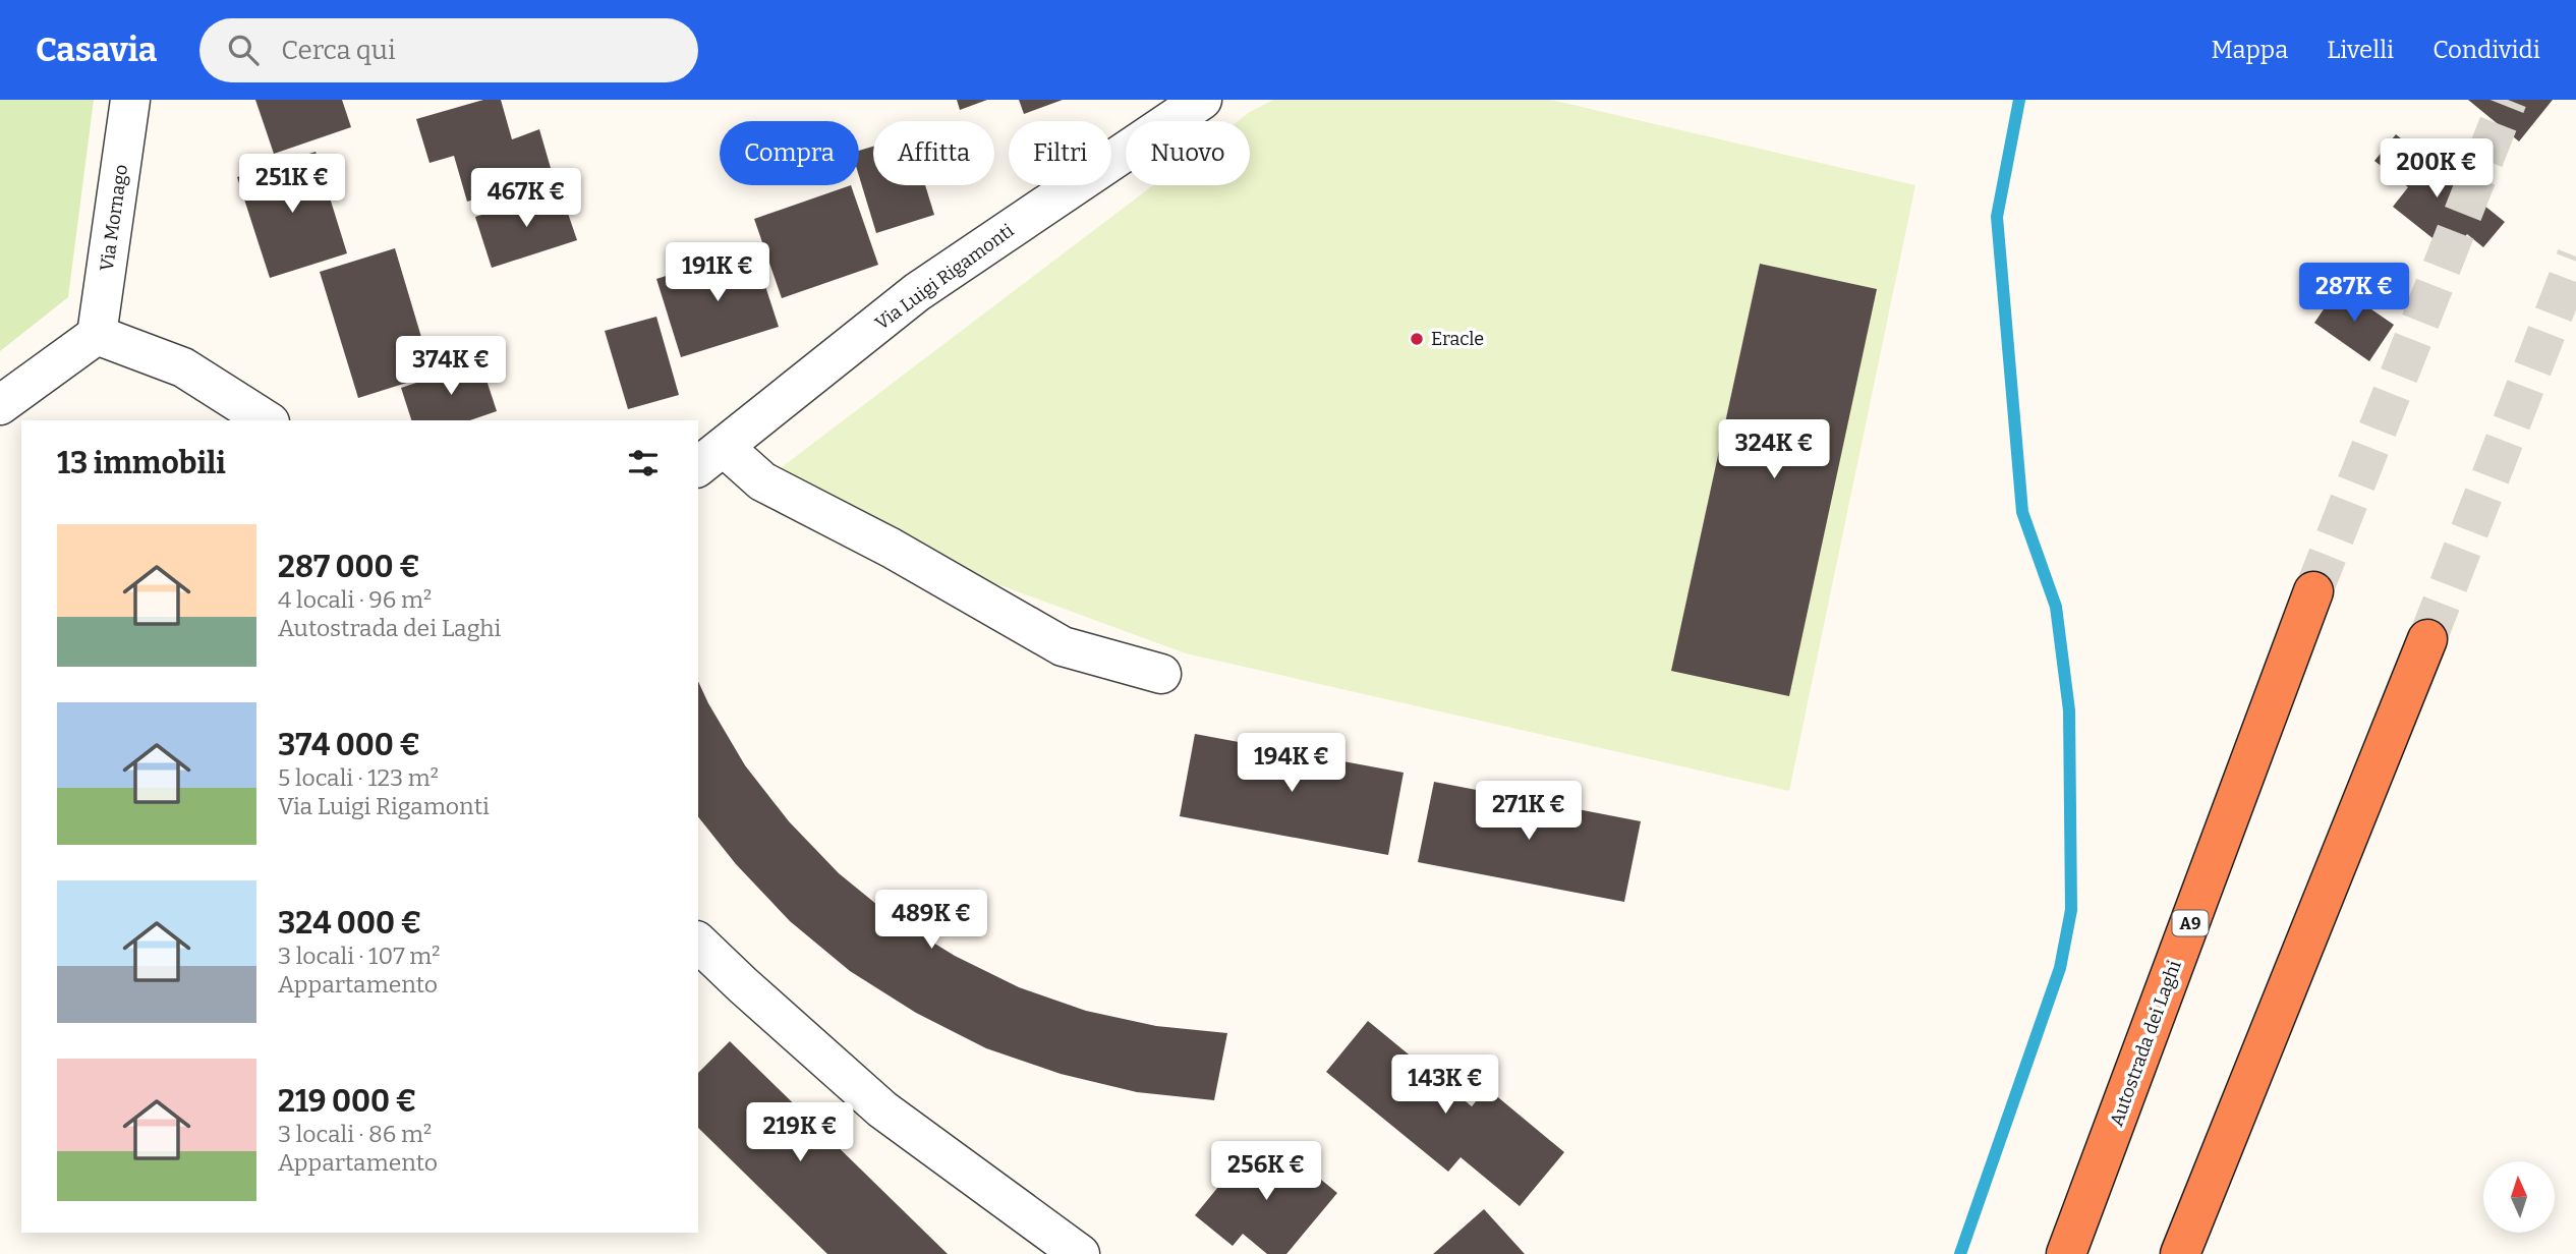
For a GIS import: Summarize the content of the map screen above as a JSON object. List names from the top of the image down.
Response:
{
  "streets": {
    "highway": ["A9", "Autostrada dei Laghi"],
    "street": ["Via Mornago", "Via Luigi Rigamonti"]
  },
  "places": ["Eracle"],
  "north": "top",
  "page": {
    "header": "Casavia",
    "search": "Cerca qui",
    "nav": ["Mappa", "Livelli", "Condividi"],
    "chip": [
      "Compra",
      "Affitta",
      "Filtri",
      "Nuovo"
    ],
    "price": [
      "200K €",
      "251K €",
      "467K €",
      "191K €",
      "287K €",
      "374K €",
      "324K €",
      "194K €",
      "271K €",
      "489K €",
      "143K €",
      "219K €",
      "256K €"
    ],
    "heading": "13 immobili",
    "list": [
      {
        "name": "287 000 €",
        "note": "4 locali · 96 m² · Autostrada dei Laghi"
      },
      {
        "name": "374 000 €",
        "note": "5 locali · 123 m² · Via Luigi Rigamonti"
      },
      {
        "name": "324 000 €",
        "note": "3 locali · 107 m² · Appartamento"
      },
      {
        "name": "219 000 €",
        "note": "3 locali · 86 m² · Appartamento"
      }
    ]
  }
}
